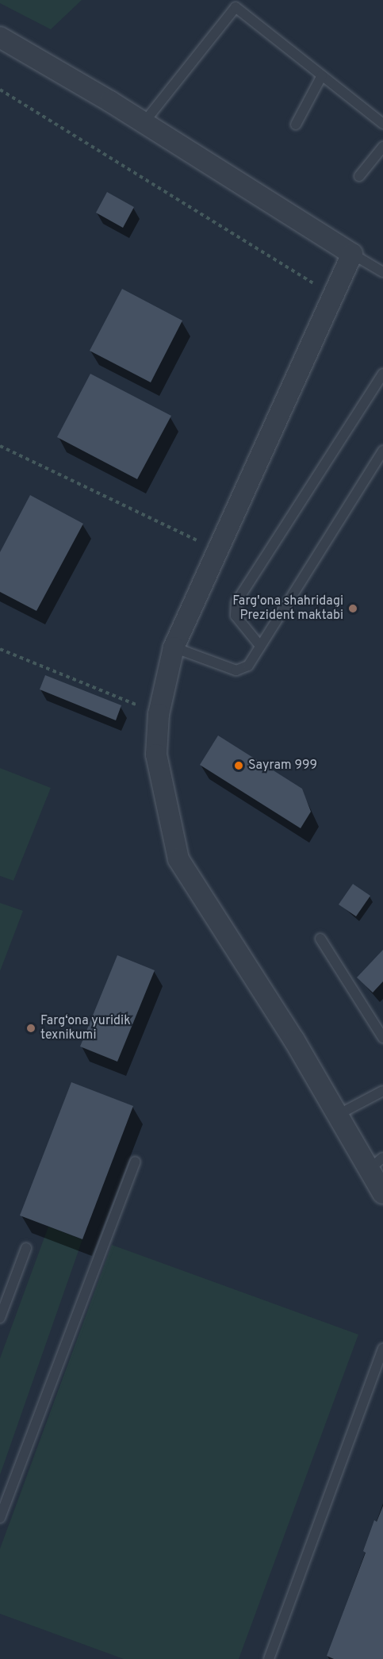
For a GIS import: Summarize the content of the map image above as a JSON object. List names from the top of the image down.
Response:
{
  "places": ["Farg'ona shahridagi Prezident maktabi", "Sayram 999", "Farg‘ona yuridik texnikumi"]
}
